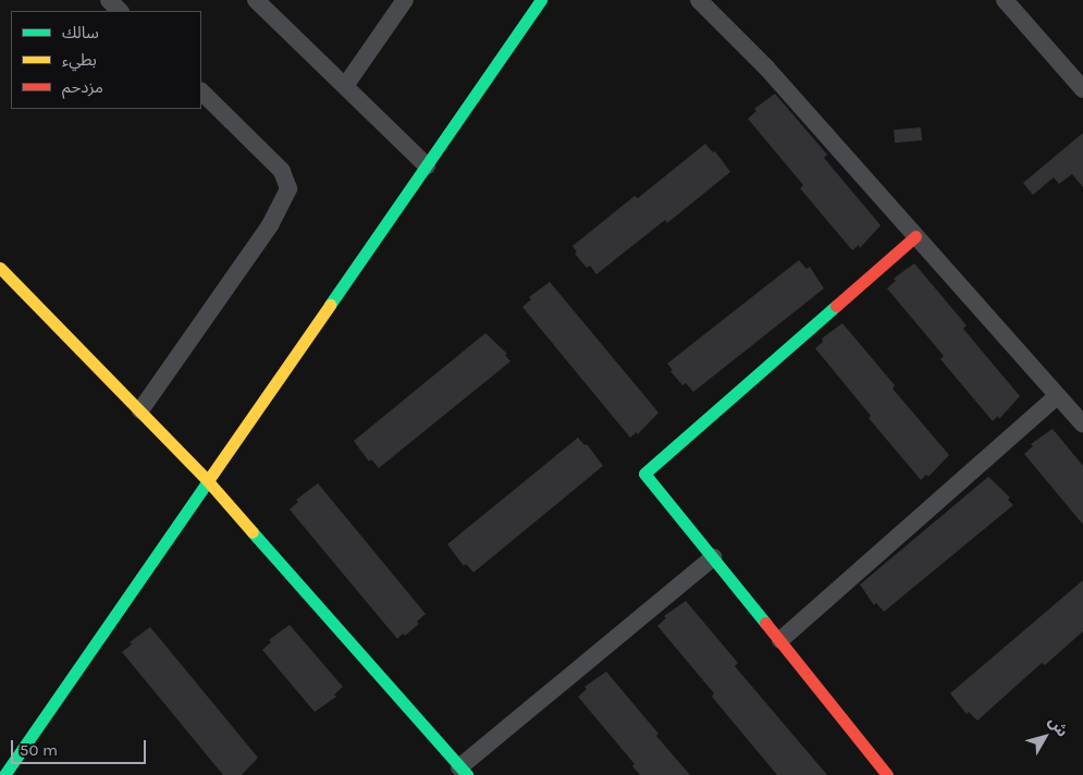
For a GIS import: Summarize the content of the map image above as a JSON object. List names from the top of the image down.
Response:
{
  "legend": ["سالك", "بطيء", "مزدحم"],
  "scale_bar": "50 m",
  "north": "top right"
}
